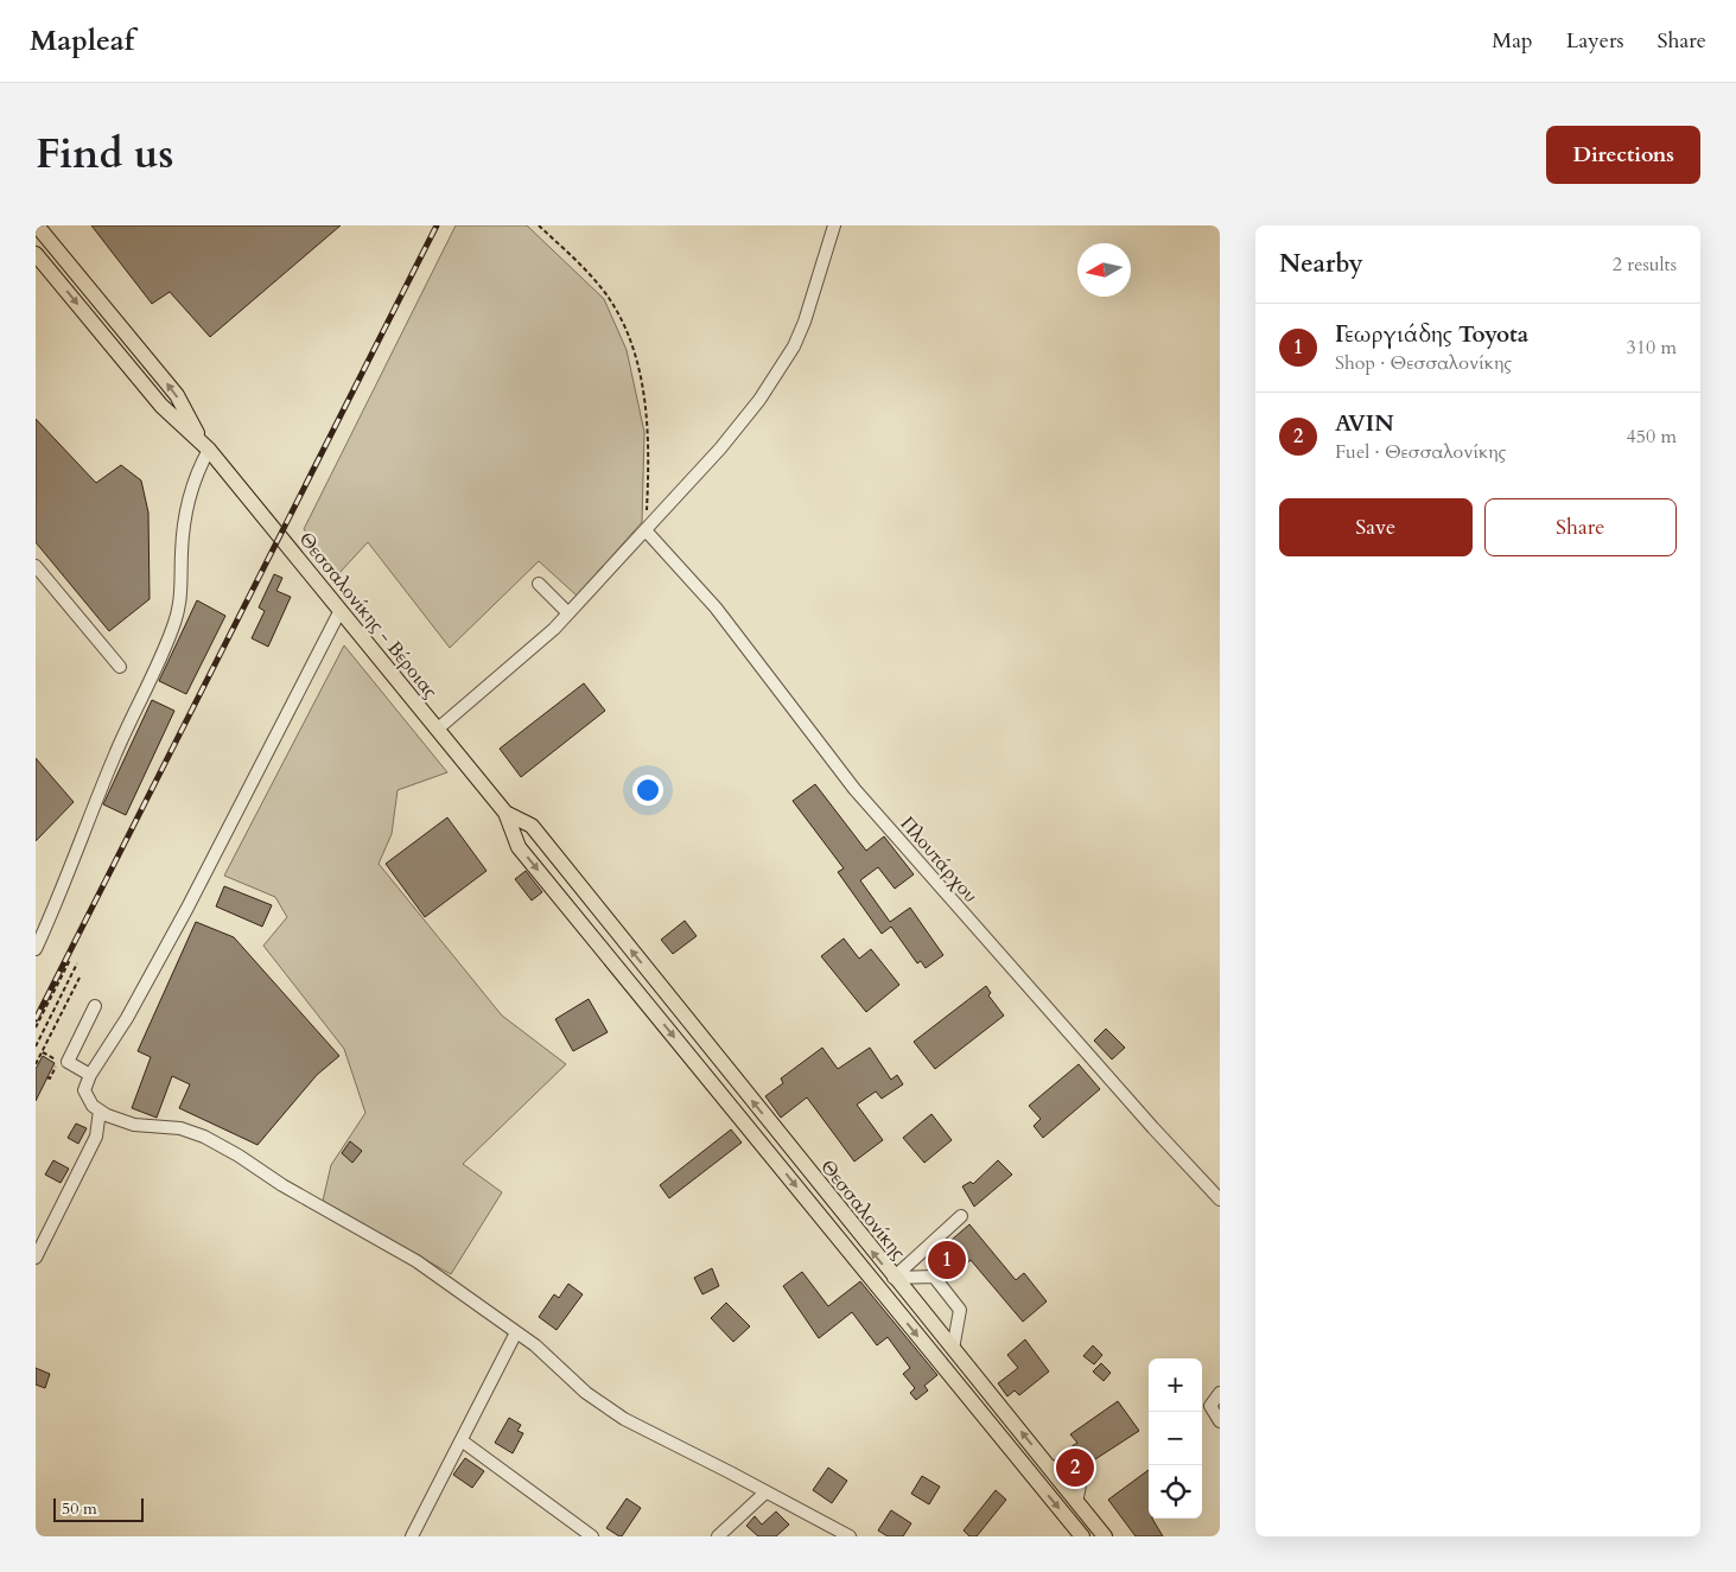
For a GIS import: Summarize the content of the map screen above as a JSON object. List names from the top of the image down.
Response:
{
  "streets": {
    "main road": ["Θεσσαλονίκης - Βέροιας", "Θεσσαλονίκης"],
    "street": ["Πλουτάρχου"]
  },
  "crossings": [
    ["Θεσσαλονίκης - Βέροιας", "Θεσσαλονίκης"]
  ],
  "scale_bar": "50 m",
  "north": "left",
  "page": {
    "header": "Mapleaf",
    "nav": ["Map", "Layers", "Share"],
    "title": "Find us",
    "buttons": [
      "Directions",
      ["Save", "Share"]
    ],
    "heading": ["Nearby", "2 results"],
    "list": [
      {
        "mark": "1",
        "name": "Γεωργιάδης Toyota",
        "note": "Shop · Θεσσαλονίκης",
        "value": "310 m"
      },
      {
        "mark": "2",
        "name": "AVIN",
        "note": "Fuel · Θεσσαλονίκης",
        "value": "450 m"
      }
    ],
    "pins": ["1", "2"],
    "map_buttons": ["+", "−"],
    "scale": "50 m"
  }
}
